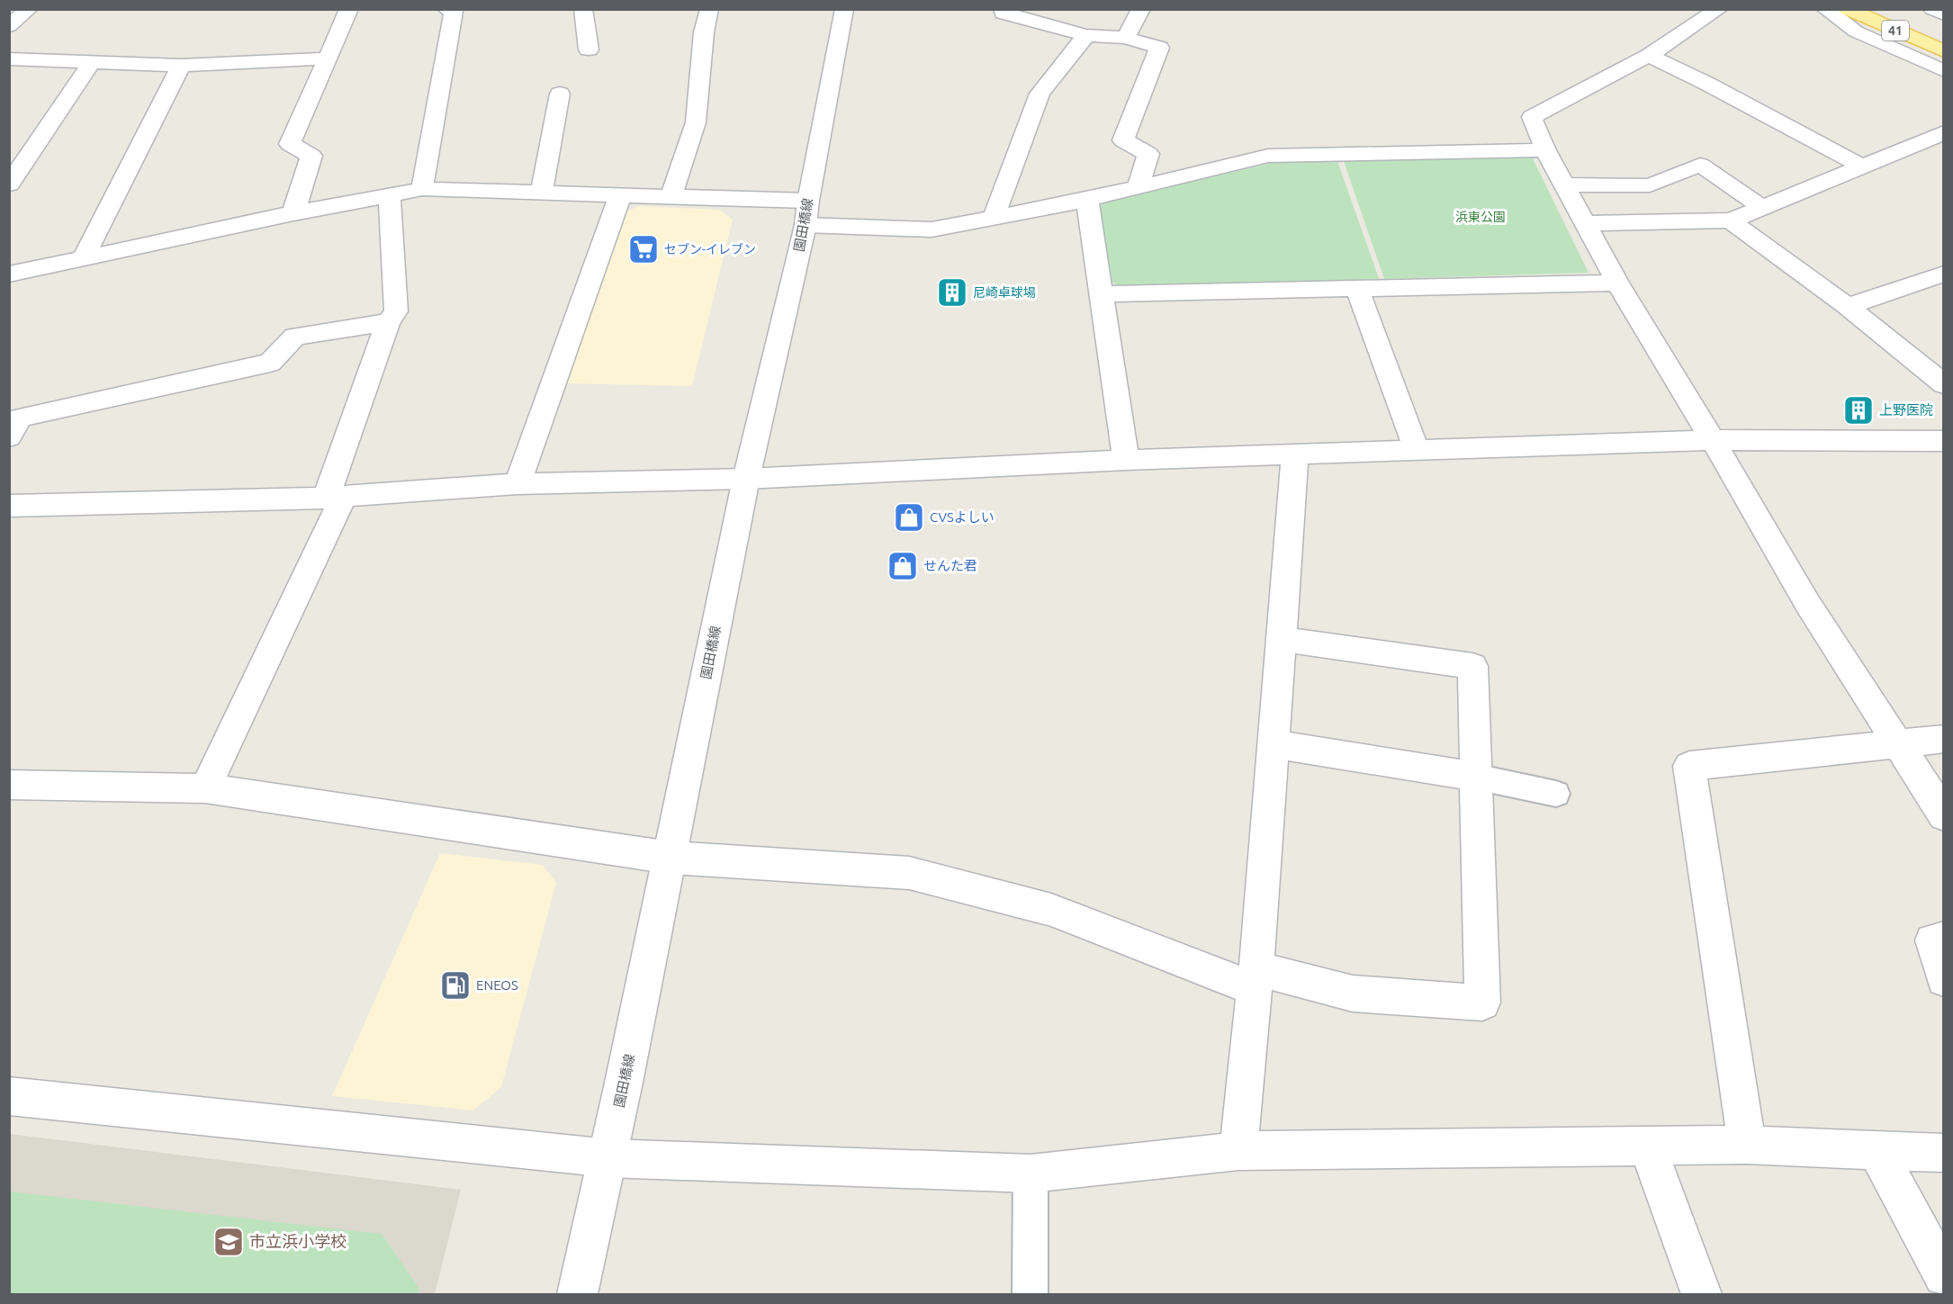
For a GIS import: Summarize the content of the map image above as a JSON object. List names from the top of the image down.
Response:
{
  "streets": {
    "main road": ["41"],
    "street": ["園田橋線"]
  },
  "parks": ["浜東公園"],
  "places": {
    "supermarket": ["セブン-イレブン"],
    "building": ["尼崎卓球場", "上野医院"],
    "shop": ["CVSよしい", "せんた君"],
    "fuel station": ["ENEOS"],
    "school or university": ["市立浜小学校"]
  }
}
